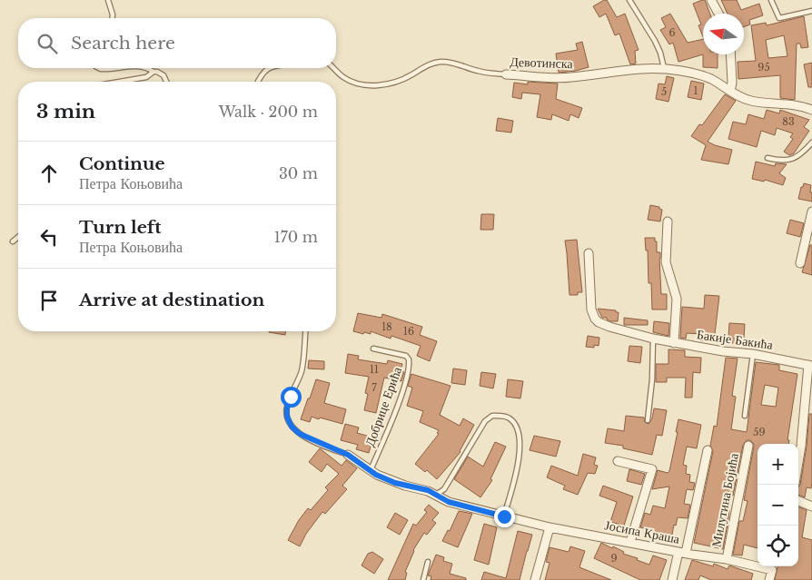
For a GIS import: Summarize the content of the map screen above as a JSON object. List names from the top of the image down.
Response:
{
  "streets": {
    "street": [
      "Девотинска",
      "Бакије Бакића",
      "Милутина Бојића",
      "Јосипа Краша"
    ],
    "lane": ["Добрице Ерића"]
  },
  "crossings": [
    ["Добрице Ерића", "Јосипа Краша"],
    ["Милутина Бојића", "Јосипа Краша"]
  ],
  "house_numbers": [
    "6",
    "95",
    "1",
    "5",
    "83",
    "18",
    "16",
    "11",
    "7",
    "59",
    "9"
  ],
  "north": "left",
  "page": {
    "search": "Search here",
    "heading": ["3 min", "Walk · 200 m"],
    "list": [
      ["Continue", "Петра Коњовића", "30 m"],
      ["Turn left", "Петра Коњовића", "170 m"],
      "Arrive at destination"
    ],
    "map_buttons": ["+", "−"]
  }
}
